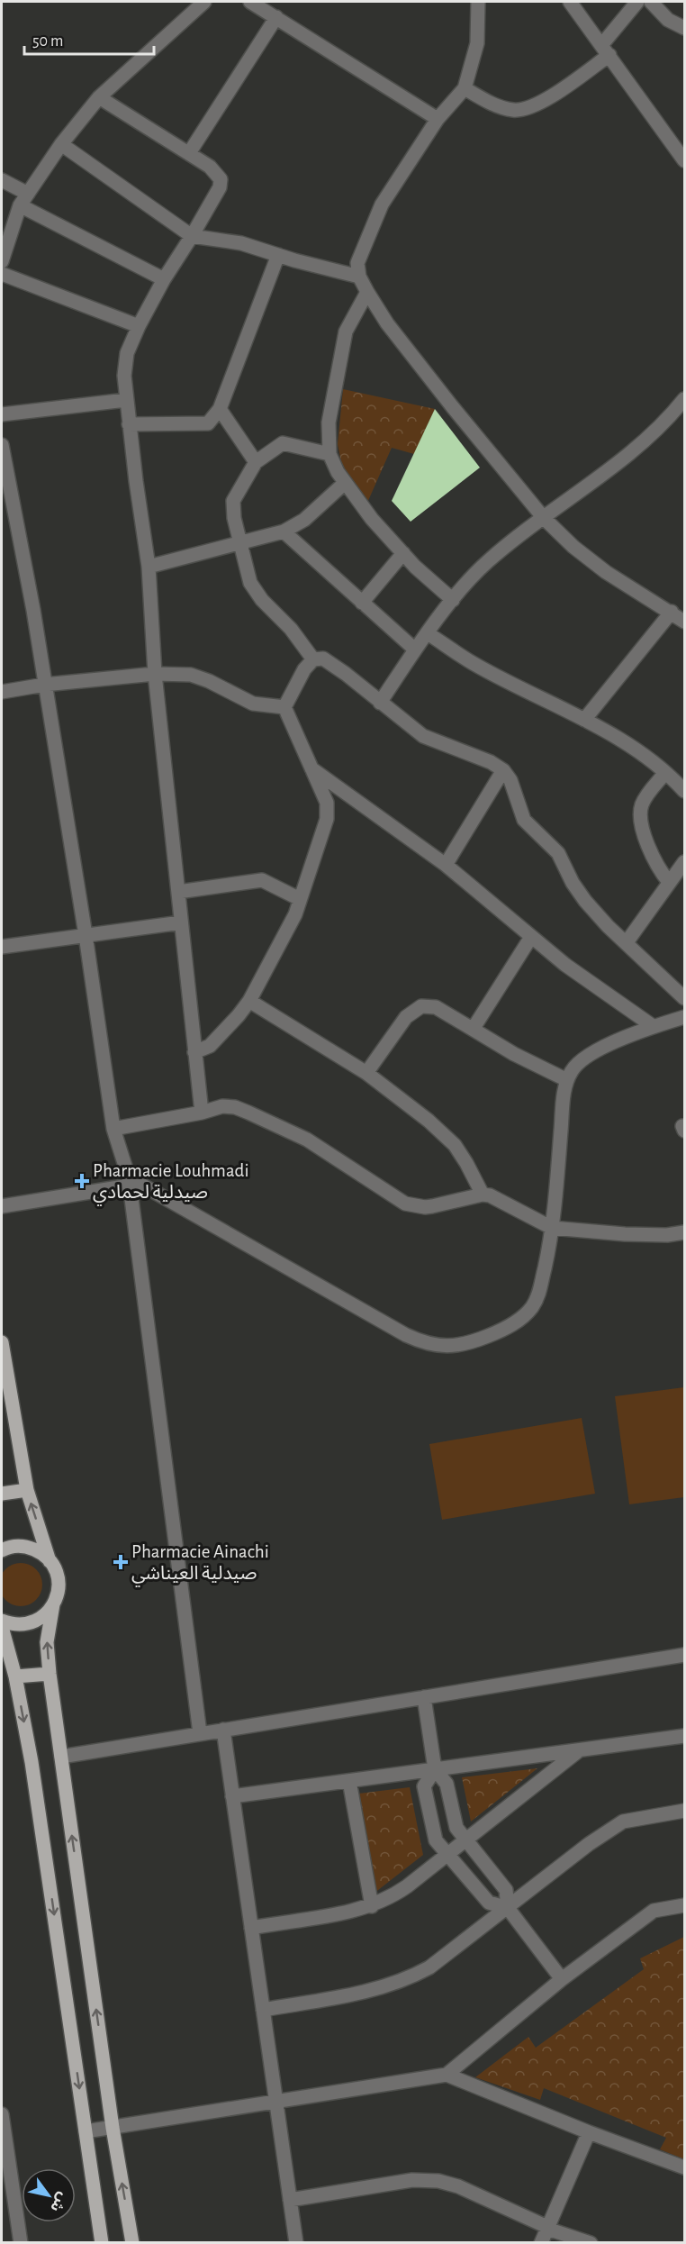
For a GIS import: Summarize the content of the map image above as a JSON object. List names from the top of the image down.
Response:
{
  "places": {
    "health": ["Pharmacie Louhmadi صيدلية لحمادي", "Pharmacie Ainachi صيدلية العيناشي"]
  },
  "scale_bar": "50 m",
  "north": "bottom right"
}
